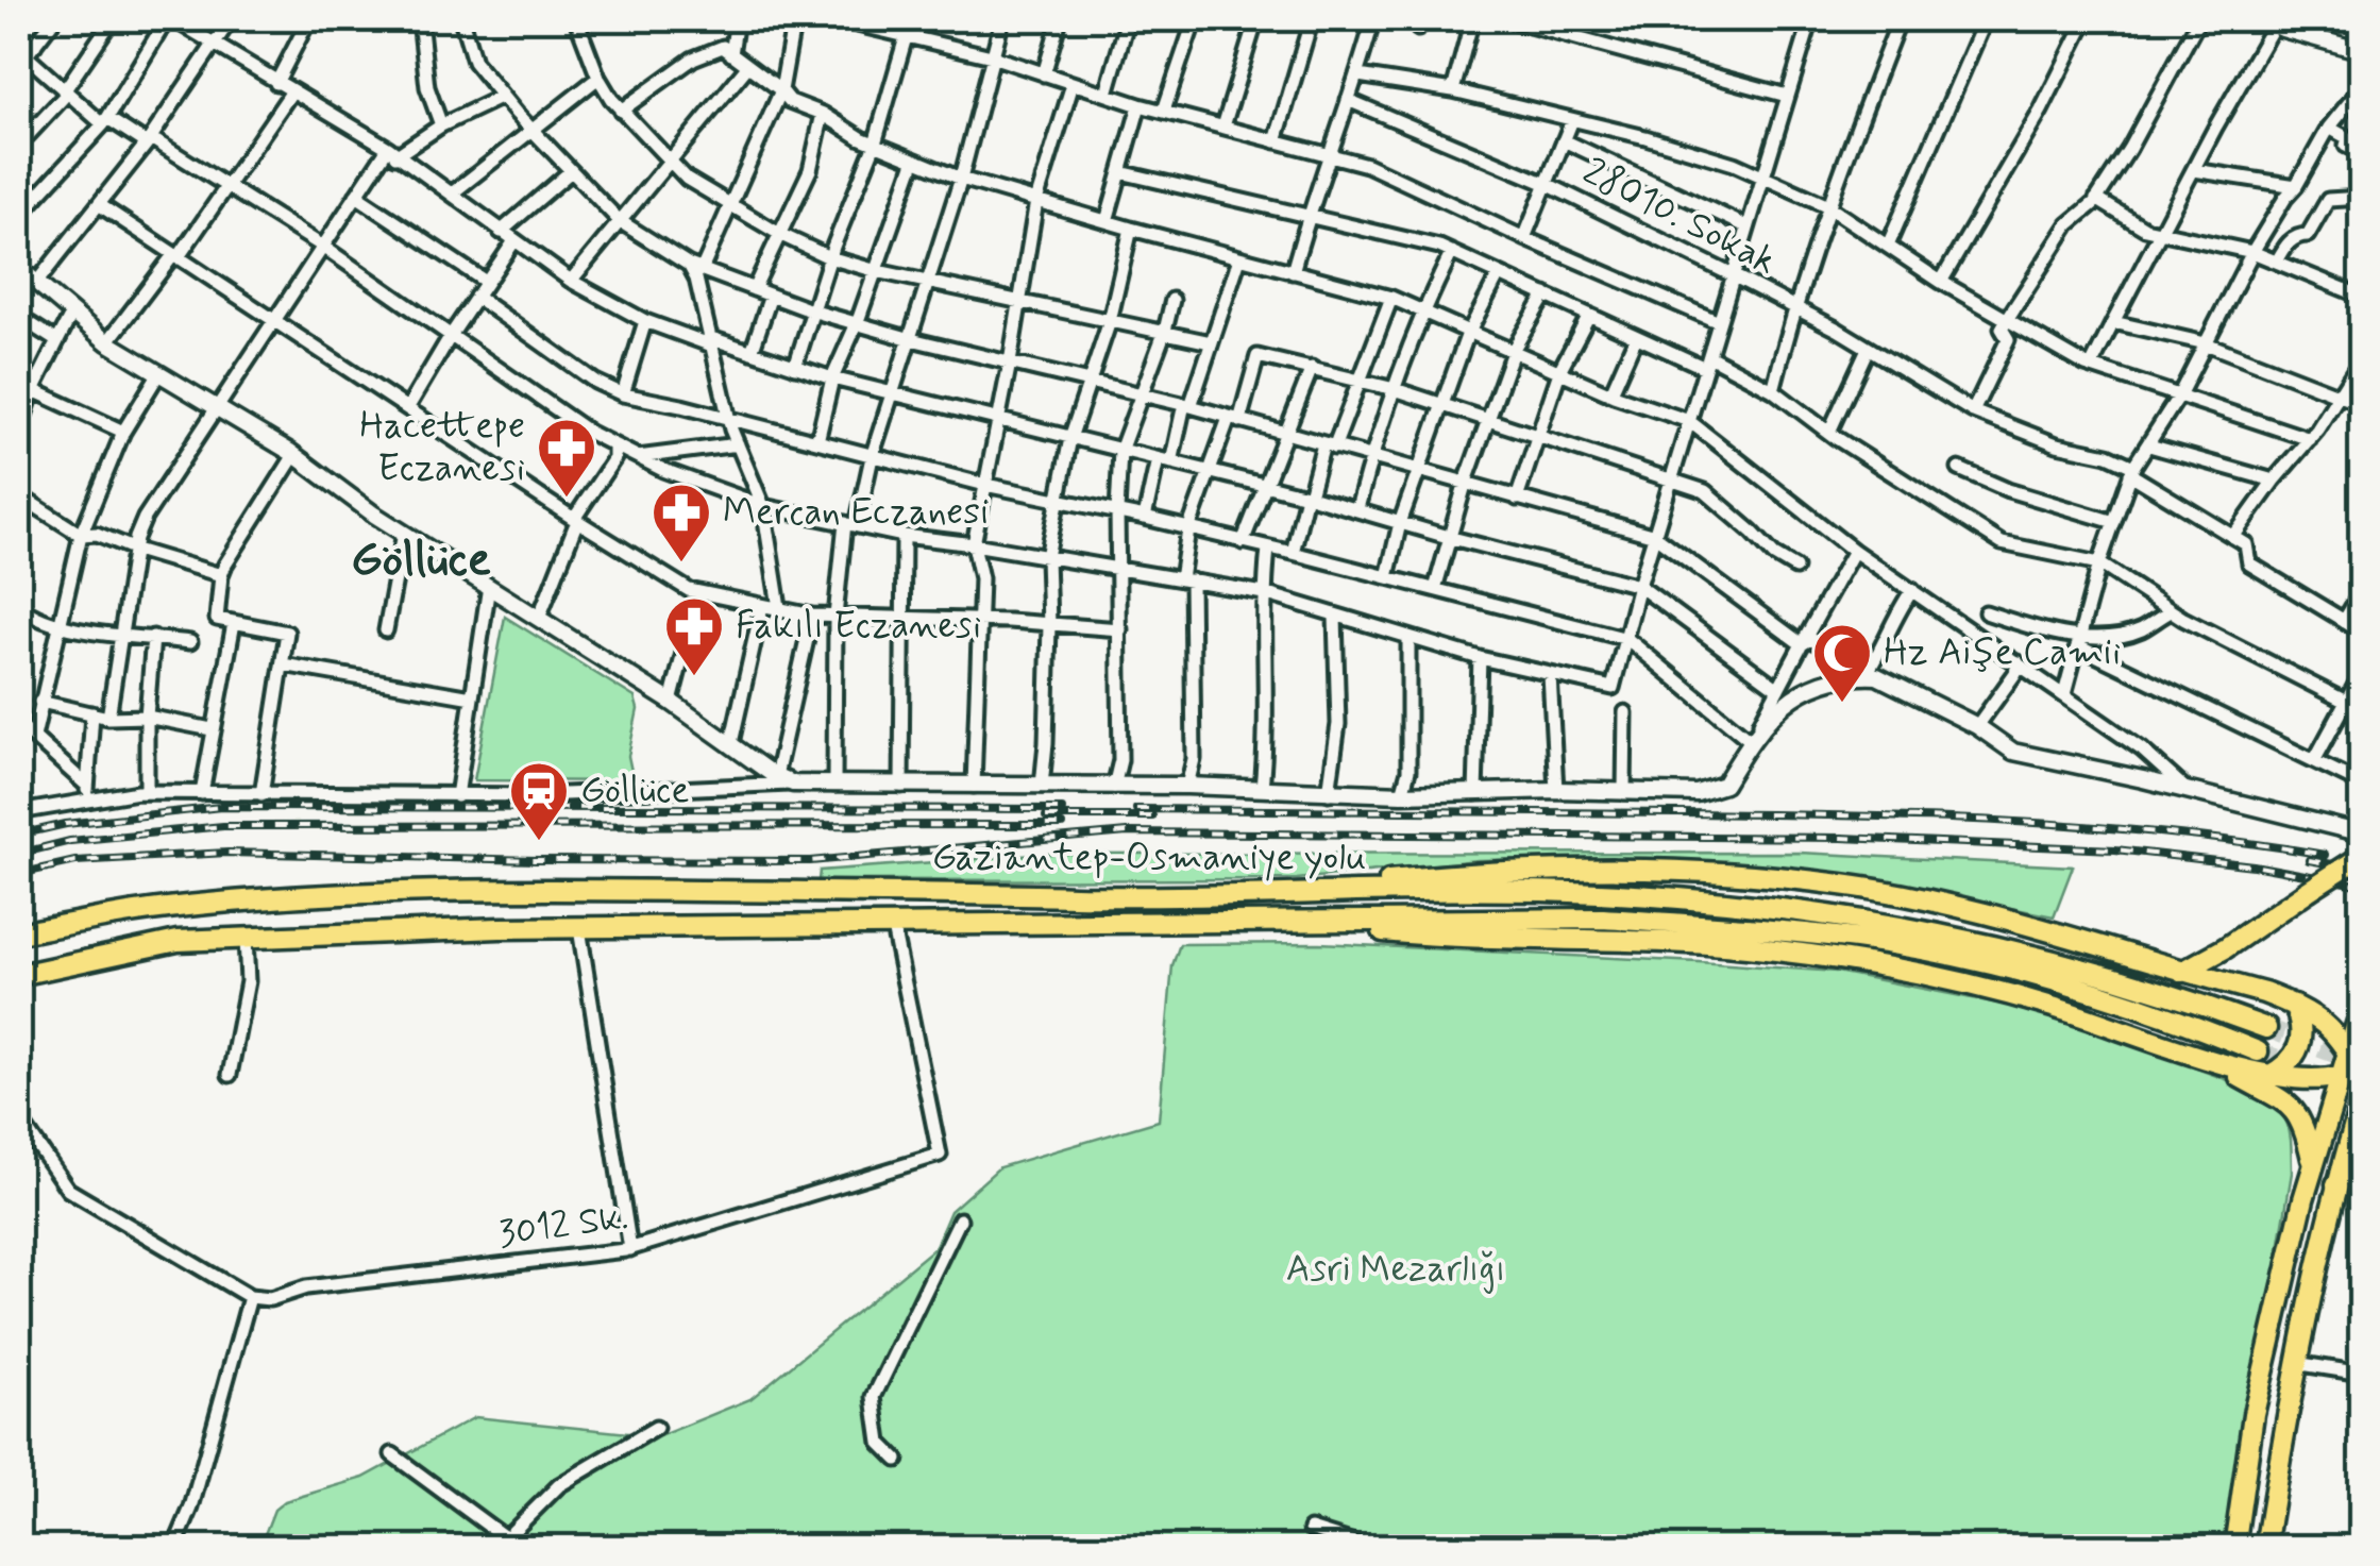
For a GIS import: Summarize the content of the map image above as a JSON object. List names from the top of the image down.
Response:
{
  "streets": {
    "main road": ["Gaziantep-Osmaniye yolu"],
    "street": ["28010. Sokak", "3012 Sk."]
  },
  "crossings": [
    ["Gaziantep-Osmaniye yolu", "3012 Sk."]
  ],
  "districts": ["Göllüce"],
  "parks": ["Asri Mezarlığı"],
  "places": {
    "pharmacy": ["Hacettepe Eczanesi", "Mercan Eczanesi", "Fakılı Eczanesi"],
    "mosque": ["Hz Aişe Camii"],
    "station": ["Göllüce"]
  }
}
